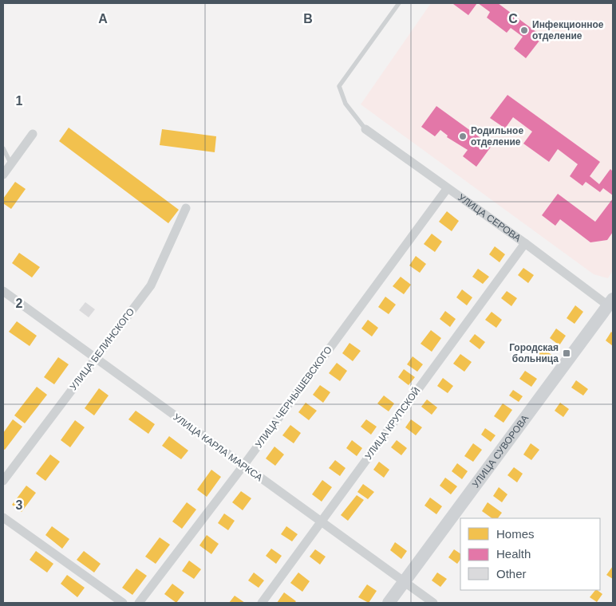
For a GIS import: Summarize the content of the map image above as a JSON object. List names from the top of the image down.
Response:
{
  "streets": {
    "street": [
      "УЛИЦА СЕРОВА",
      "УЛИЦА БЕЛИНСКОГО",
      "УЛИЦА ЧЕРНЫШЕВСКОГО",
      "УЛИЦА КРУПСКОЙ",
      "УЛИЦА КАРЛА МАРКСА",
      "УЛИЦА СУВОРОВА"
    ]
  },
  "crossings": [
    ["УЛИЦА СЕРОВА", "УЛИЦА ЧЕРНЫШЕВСКОГО"],
    ["УЛИЦА СЕРОВА", "УЛИЦА КРУПСКОЙ"],
    ["УЛИЦА СЕРОВА", "УЛИЦА СУВОРОВА"],
    ["УЛИЦА БЕЛИНСКОГО", "УЛИЦА КАРЛА МАРКСА"],
    ["УЛИЦА ЧЕРНЫШЕВСКОГО", "УЛИЦА КАРЛА МАРКСА"],
    ["УЛИЦА КРУПСКОЙ", "УЛИЦА КАРЛА МАРКСА"],
    ["УЛИЦА КАРЛА МАРКСА", "УЛИЦА СУВОРОВА"]
  ],
  "places": {
    "other": ["Инфекционное отделение", "Родильное отделение"],
    "transit": ["Городская больница"]
  },
  "legend": ["Homes", "Health", "Other"],
  "grid": {
    "columns": ["A", "B", "C"],
    "rows": ["1", "2", "3"]
  }
}
